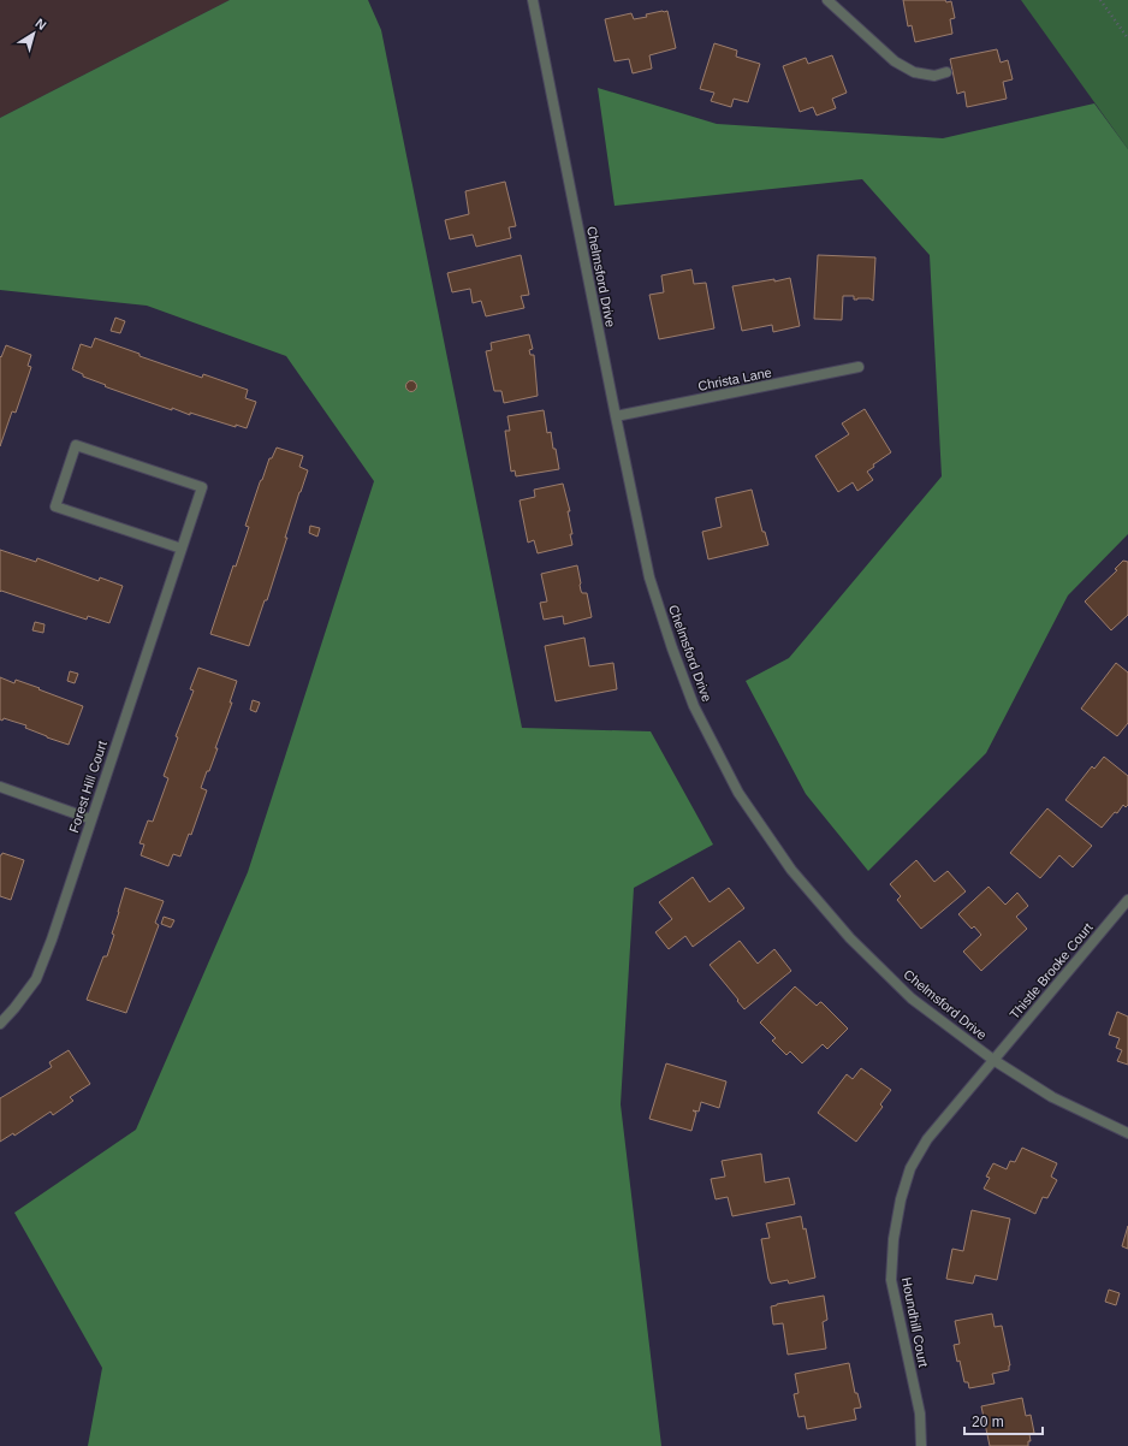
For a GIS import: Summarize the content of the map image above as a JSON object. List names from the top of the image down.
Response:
{
  "streets": {
    "street": [
      "Chelmsford Drive",
      "Christa Lane",
      "Forest Hill Court",
      "Thistle Brooke Court",
      "Houndhill Court"
    ]
  },
  "crossings": [
    ["Chelmsford Drive", "Christa Lane"],
    ["Chelmsford Drive", "Thistle Brooke Court"],
    ["Chelmsford Drive", "Houndhill Court"],
    ["Thistle Brooke Court", "Houndhill Court"]
  ],
  "scale_bar": "20 m",
  "north": "top right"
}
